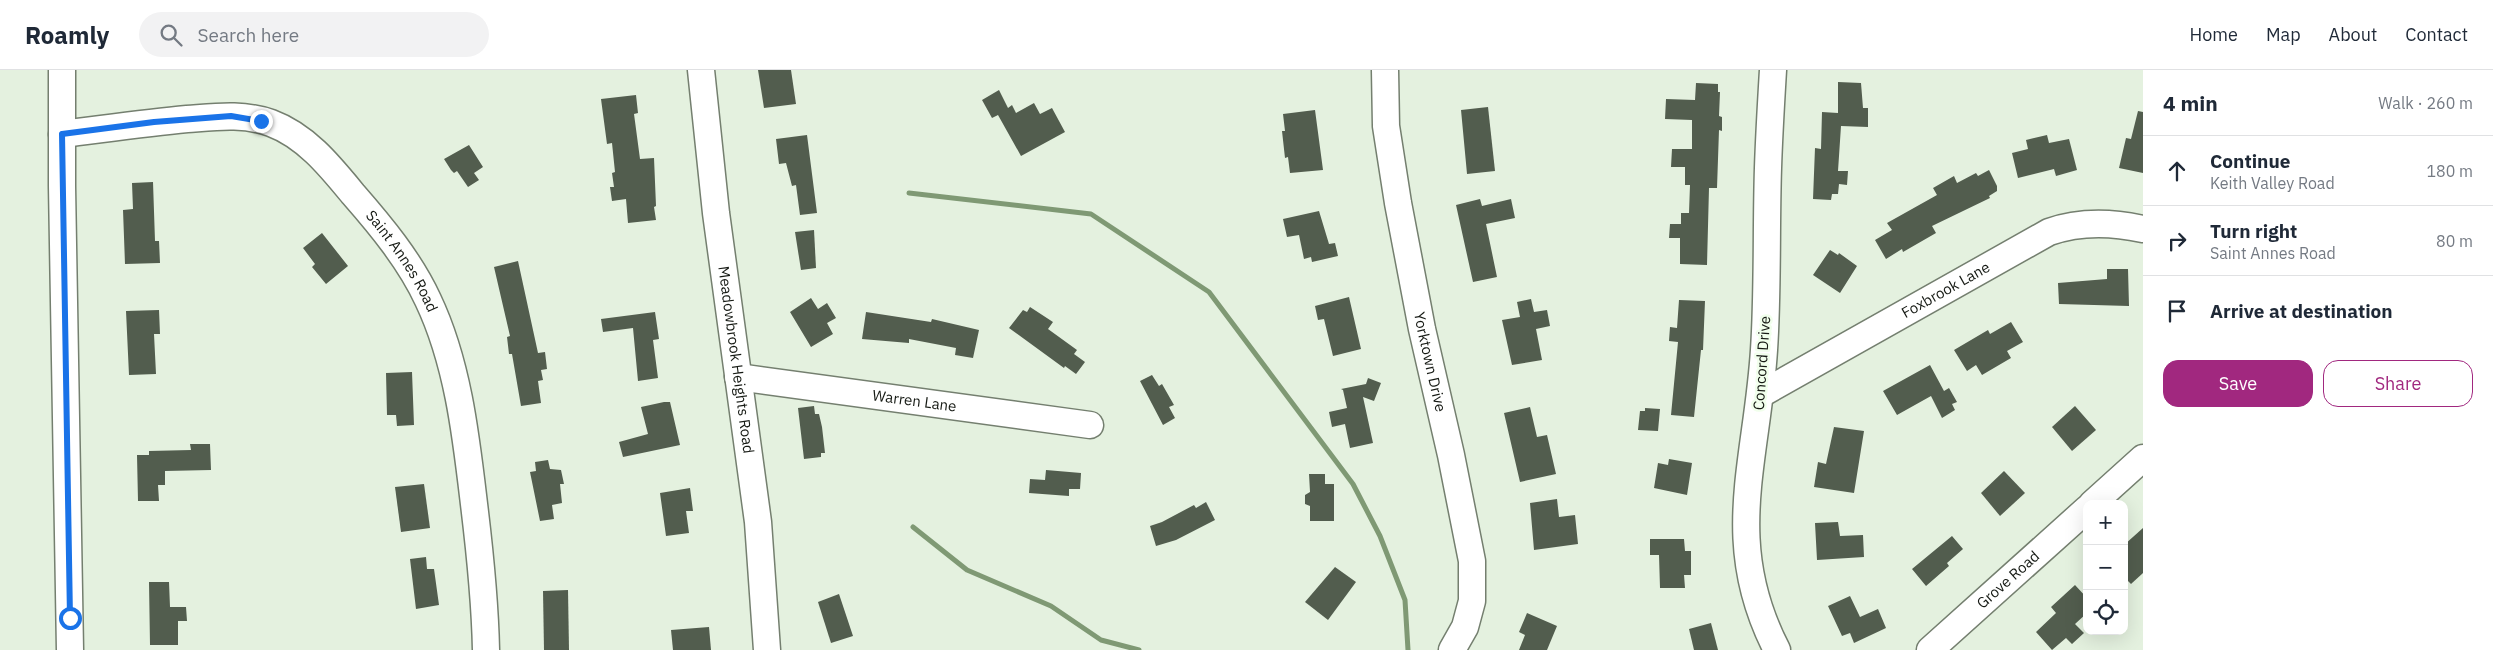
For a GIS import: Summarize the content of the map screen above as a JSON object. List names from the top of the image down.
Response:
{
  "streets": {
    "street": [
      "Saint Annes Road",
      "Foxbrook Lane",
      "Meadowbrook Heights Road",
      "Yorktown Drive",
      "Concord Drive",
      "Warren Lane",
      "Grove Road"
    ]
  },
  "crossings": [
    ["Foxbrook Lane", "Concord Drive"],
    ["Meadowbrook Heights Road", "Warren Lane"]
  ],
  "page": {
    "header": "Roamly",
    "search": "Search here",
    "nav": [
      "Home",
      "Map",
      "About",
      "Contact"
    ],
    "heading": ["4 min", "Walk · 260 m"],
    "list": [
      ["Continue", "Keith Valley Road", "180 m"],
      ["Turn right", "Saint Annes Road", "80 m"],
      "Arrive at destination"
    ],
    "buttons": ["Save", "Share"],
    "map_buttons": ["+", "−"]
  }
}
